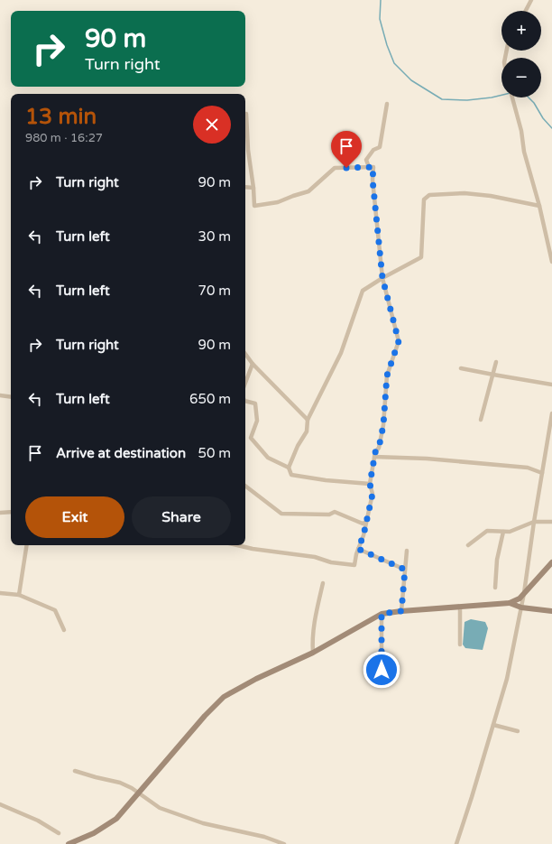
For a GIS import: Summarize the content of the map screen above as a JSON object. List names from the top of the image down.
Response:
{
  "page": {
    "map_buttons": ["+", "−"],
    "turn": ["90 m", "Turn right"],
    "heading": ["13 min", "980 m · 16:27"],
    "list": [
      {
        "name": "Turn right",
        "value": "90 m"
      },
      {
        "name": "Turn left",
        "value": "30 m"
      },
      {
        "name": "Turn left",
        "value": "70 m"
      },
      {
        "name": "Turn right",
        "value": "90 m"
      },
      {
        "name": "Turn left",
        "value": "650 m"
      },
      {
        "name": "Arrive at destination",
        "value": "50 m"
      }
    ],
    "buttons": ["Exit", "Share"]
  }
}
